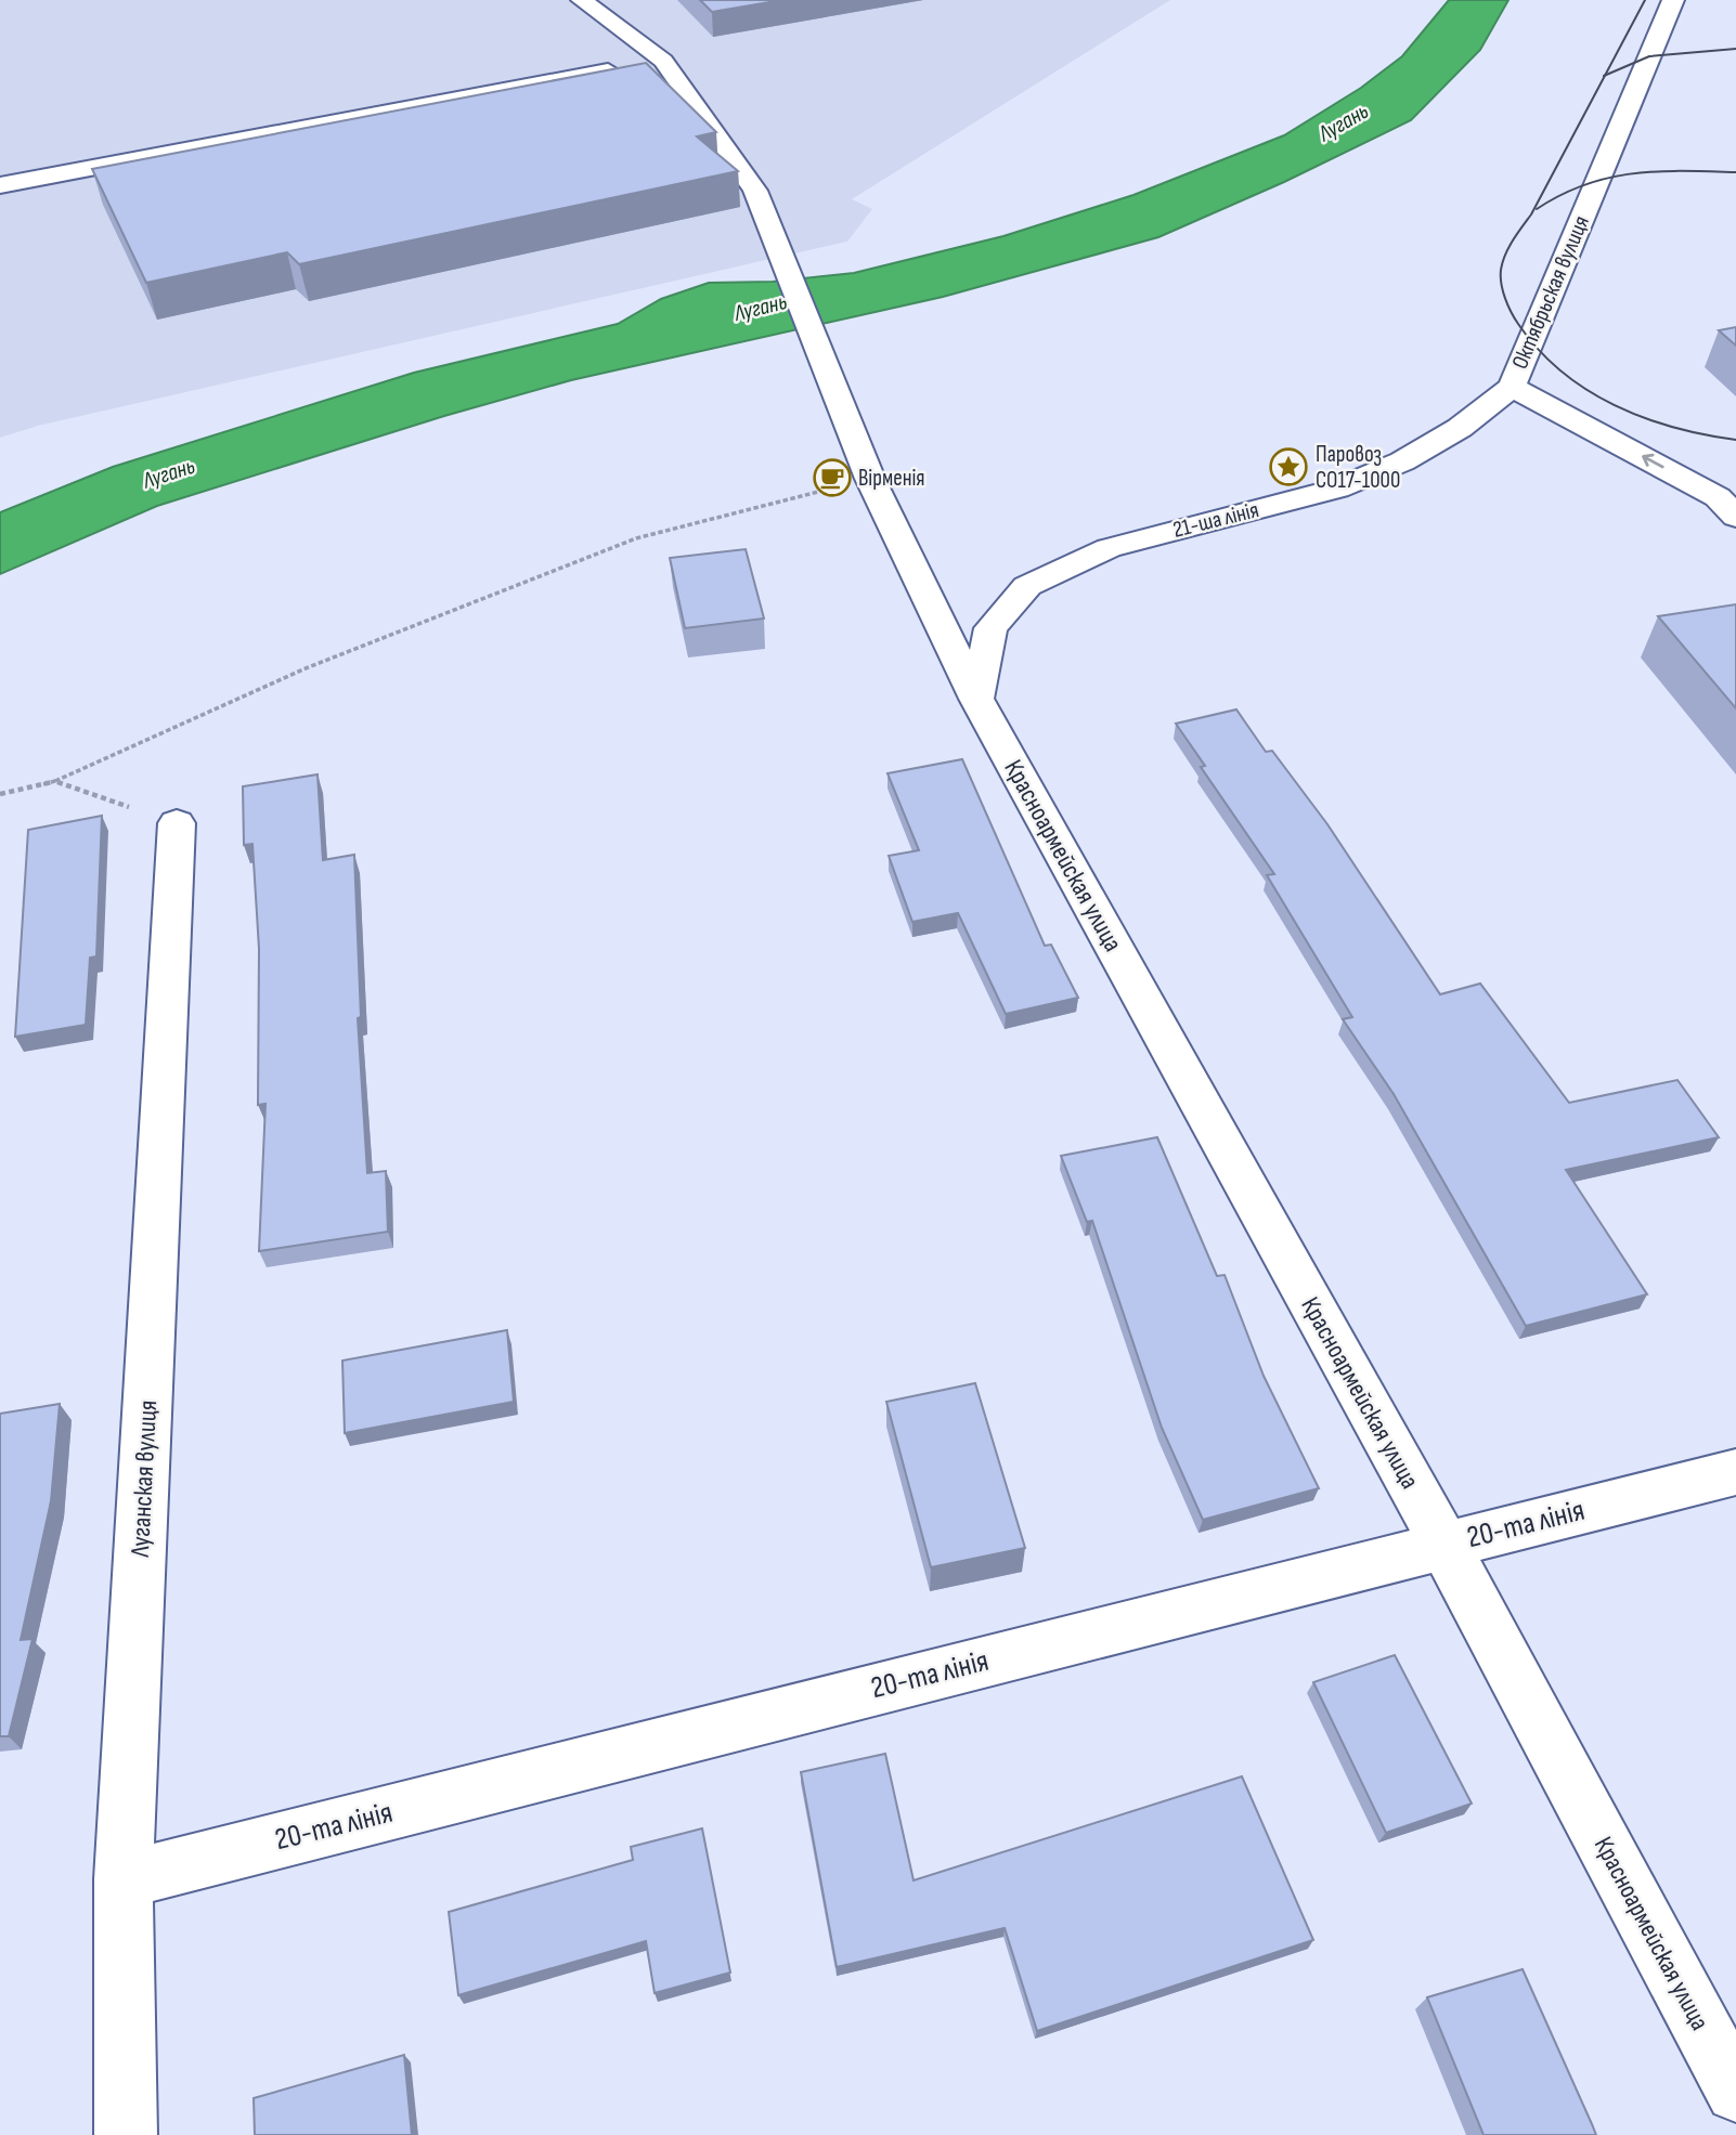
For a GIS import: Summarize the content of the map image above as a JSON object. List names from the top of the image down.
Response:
{
  "streets": {
    "street": [
      "Октябрьская вулиця",
      "21-ша лінія",
      "Красноармейская улица",
      "Луганская вулиця",
      "20-та лінія"
    ]
  },
  "crossings": [
    ["Октябрьская вулиця", "21-ша лінія"],
    ["21-ша лінія", "Красноармейская улица"],
    ["Красноармейская улица", "20-та лінія"],
    ["Луганская вулиця", "20-та лінія"]
  ],
  "water": ["Лугань"],
  "places": {
    "place": ["Паровоз СО17-1000"],
    "cafe": ["Вірменія"]
  }
}
